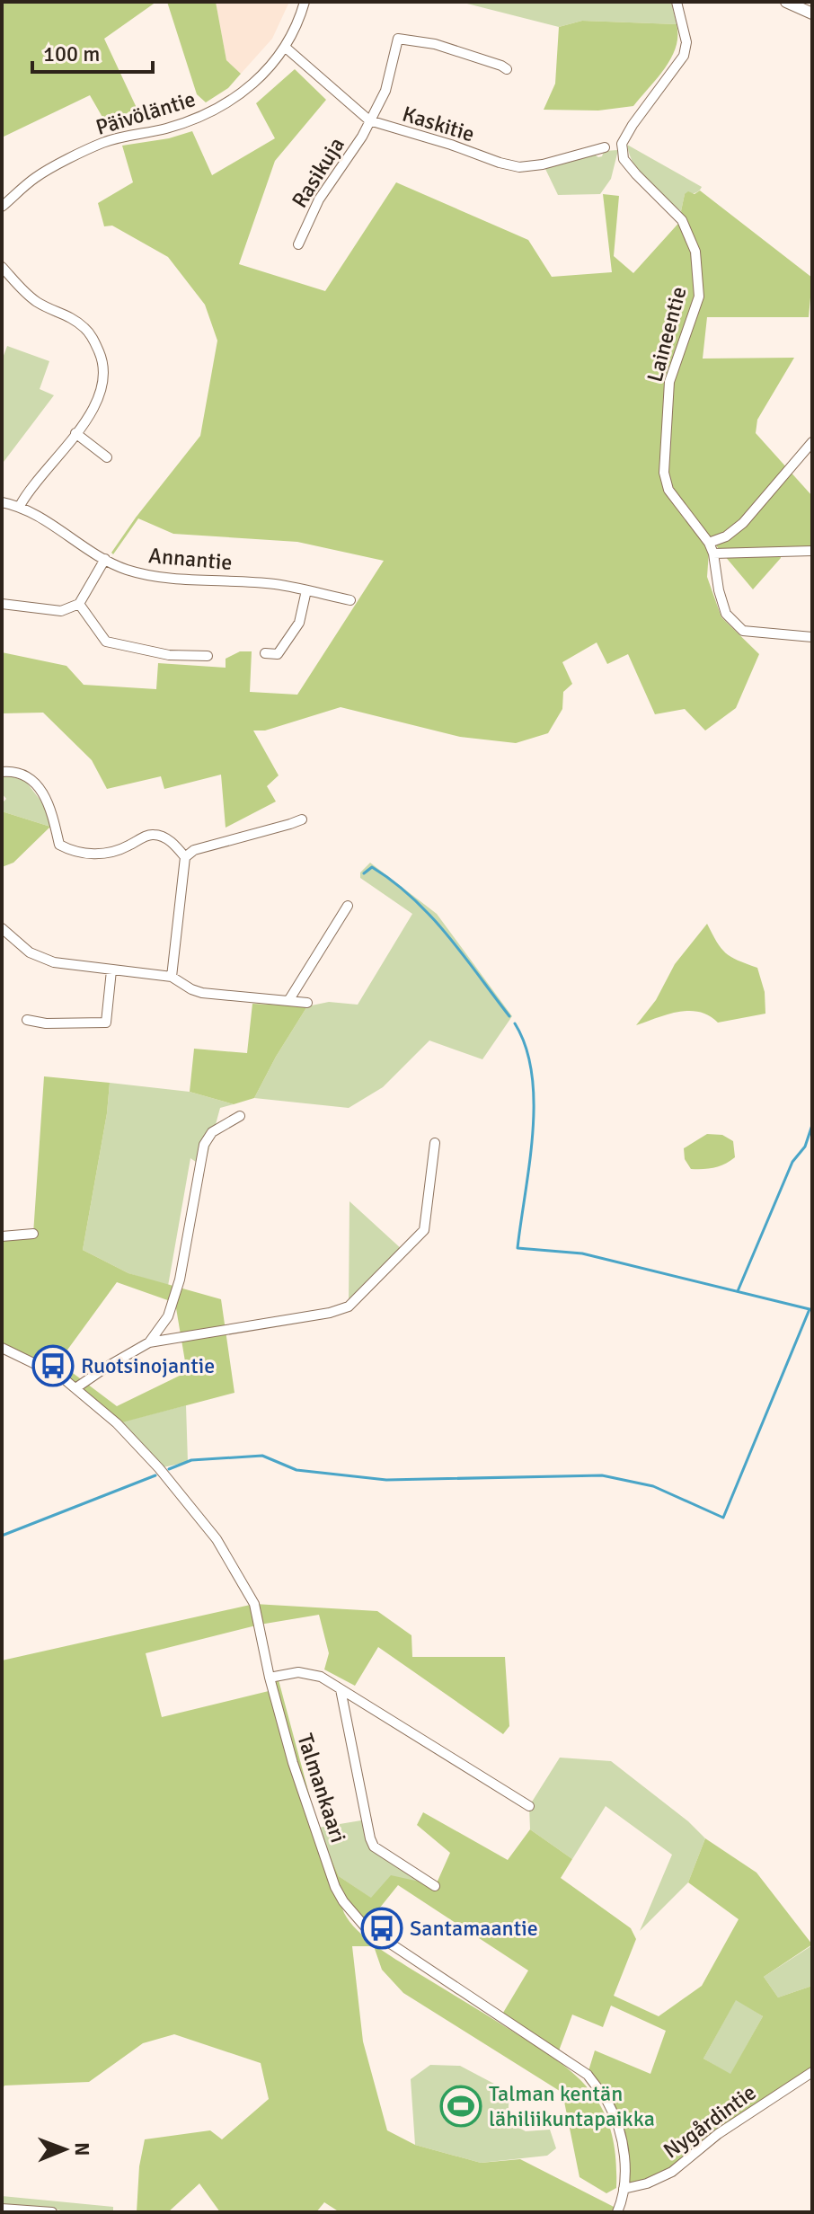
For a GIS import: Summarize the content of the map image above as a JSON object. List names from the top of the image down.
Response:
{
  "streets": {
    "street": [
      "Päivöläntie",
      "Kaskitie",
      "Rasikuja",
      "Laineentie",
      "Annantie",
      "Talmankaari",
      "Nygårdintie"
    ]
  },
  "crossings": [
    ["Päivöläntie", "Kaskitie"],
    ["Kaskitie", "Rasikuja"],
    ["Talmankaari", "Nygårdintie"]
  ],
  "places": {
    "bus stop": ["Ruotsinojantie", "Santamaantie"],
    "sports": ["Talman kentän lähiliikuntapaikka"]
  },
  "scale_bar": "100 m",
  "north": "right"
}
